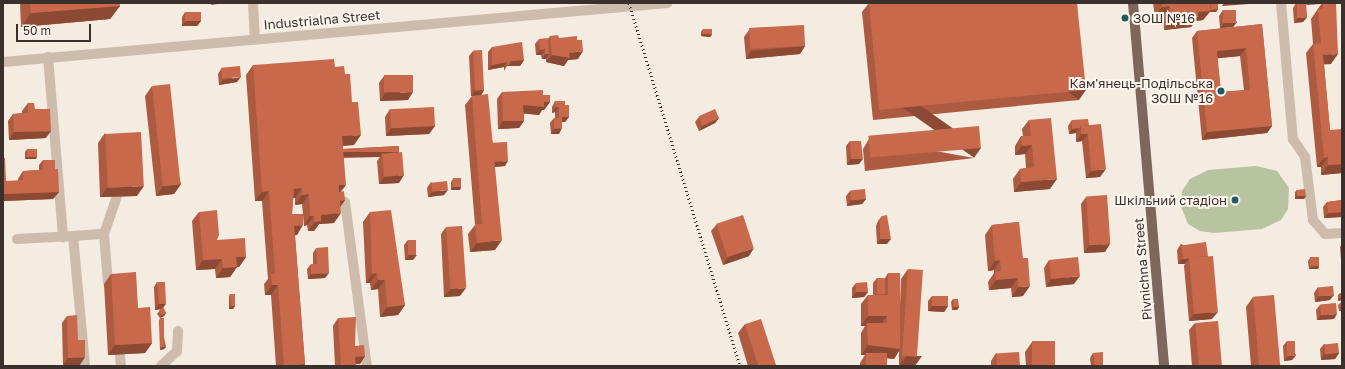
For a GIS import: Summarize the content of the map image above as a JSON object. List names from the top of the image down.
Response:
{
  "streets": {
    "main road": ["Pivnichna Street"],
    "street": ["Industrialna Street"]
  },
  "places": ["ЗОШ №16", "Кам'янець-Подільська ЗОШ №16", "Шкільний стадіон"],
  "scale_bar": "50 m"
}
